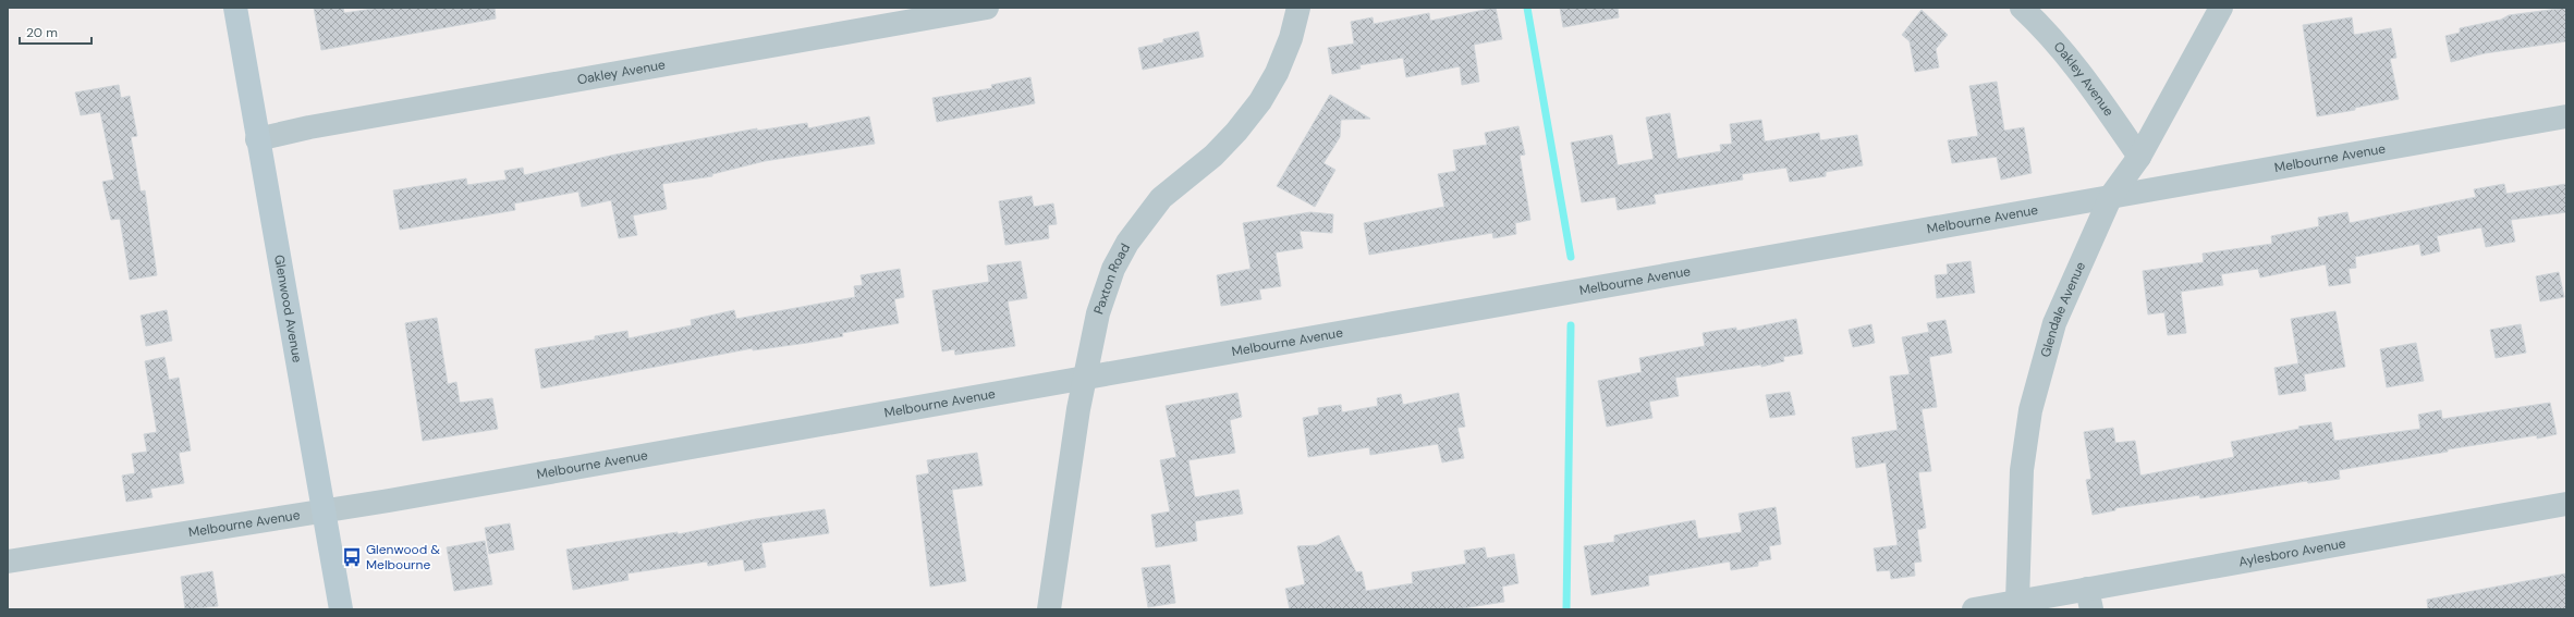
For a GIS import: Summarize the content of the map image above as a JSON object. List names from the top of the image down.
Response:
{
  "streets": {
    "street": [
      "Oakley Avenue",
      "Melbourne Avenue",
      "Paxton Road",
      "Glenwood Avenue",
      "Glendale Avenue",
      "Aylesboro Avenue"
    ]
  },
  "crossings": [
    ["Oakley Avenue", "Glenwood Avenue"],
    ["Oakley Avenue", "Glendale Avenue"],
    ["Melbourne Avenue", "Paxton Road"],
    ["Melbourne Avenue", "Glenwood Avenue"],
    ["Melbourne Avenue", "Glendale Avenue"],
    ["Glendale Avenue", "Aylesboro Avenue"]
  ],
  "places": {
    "bus stop": ["Glenwood & Melbourne"]
  },
  "scale_bar": "20 m"
}
